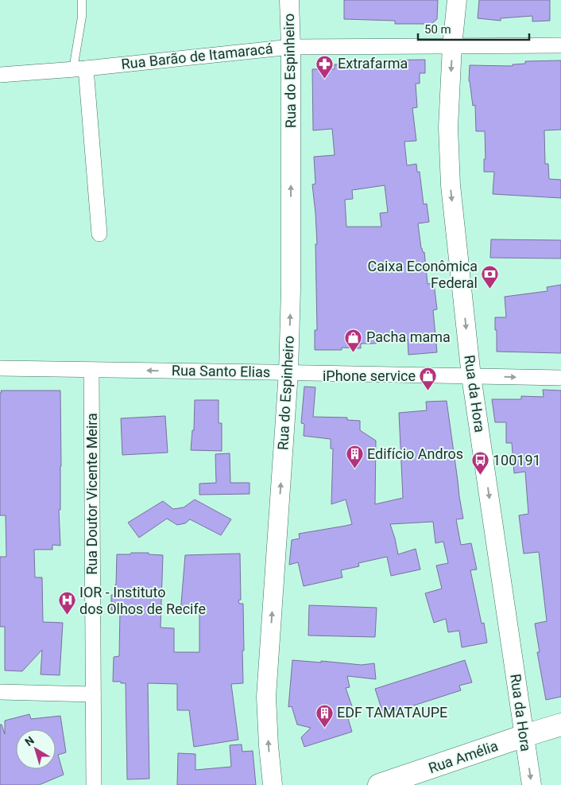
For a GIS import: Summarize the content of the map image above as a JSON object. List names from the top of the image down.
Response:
{
  "streets": {
    "main road": ["Rua Amélia"],
    "street": [
      "Rua Barão de Itamaracá",
      "Rua do Espinheiro",
      "Rua Santo Elias",
      "Rua da Hora",
      "Rua Doutor Vicente Meira"
    ]
  },
  "crossings": [
    ["Rua Barão de Itamaracá", "Rua do Espinheiro"],
    ["Rua Barão de Itamaracá", "Rua da Hora"],
    ["Rua do Espinheiro", "Rua Santo Elias"],
    ["Rua Santo Elias", "Rua da Hora"],
    ["Rua Santo Elias", "Rua Doutor Vicente Meira"],
    ["Rua da Hora", "Rua Amélia"]
  ],
  "one_way": ["Rua do Espinheiro", "Rua da Hora"],
  "places": {
    "pharmacy": ["Extrafarma"],
    "bank": ["Caixa Econômica Federal"],
    "shop": ["Pacha mama", "iPhone service"],
    "building": ["Edifício Andros", "EDF TAMATAUPE"],
    "bus stop": ["100191"],
    "hospital": ["IOR - Instituto dos Olhos de Recife"]
  },
  "scale_bar": "50 m",
  "north": "top left"
}
